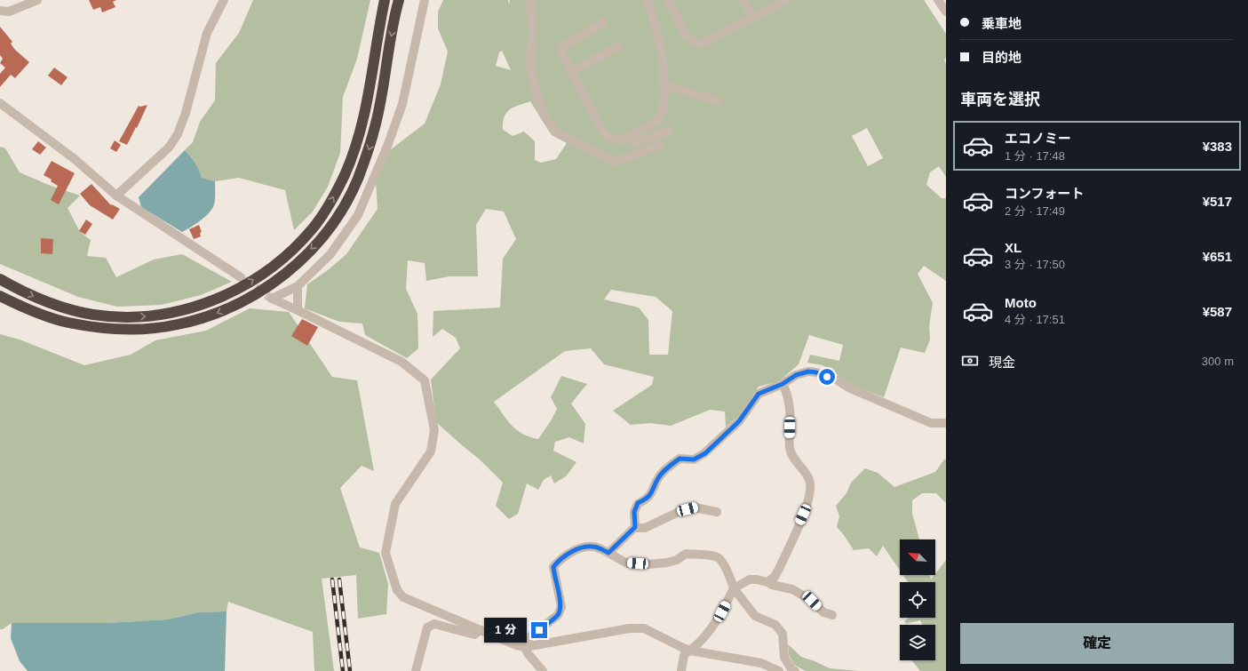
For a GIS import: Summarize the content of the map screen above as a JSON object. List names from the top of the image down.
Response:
{
  "north": "top left",
  "page": {
    "banner": ["乗車地", "目的地"],
    "heading": "車両を選択",
    "list": [
      {
        "name": "エコノミー",
        "note": "1 分 · 17:48",
        "value": "¥383"
      },
      {
        "name": "コンフォート",
        "note": "2 分 · 17:49",
        "value": "¥517"
      },
      {
        "name": "XL",
        "note": "3 分 · 17:50",
        "value": "¥651"
      },
      {
        "name": "Moto",
        "note": "4 分 · 17:51",
        "value": "¥587"
      }
    ],
    "pay": ["現金", "300 m"],
    "buttons": "確定",
    "bubble": "1 分"
  }
}
